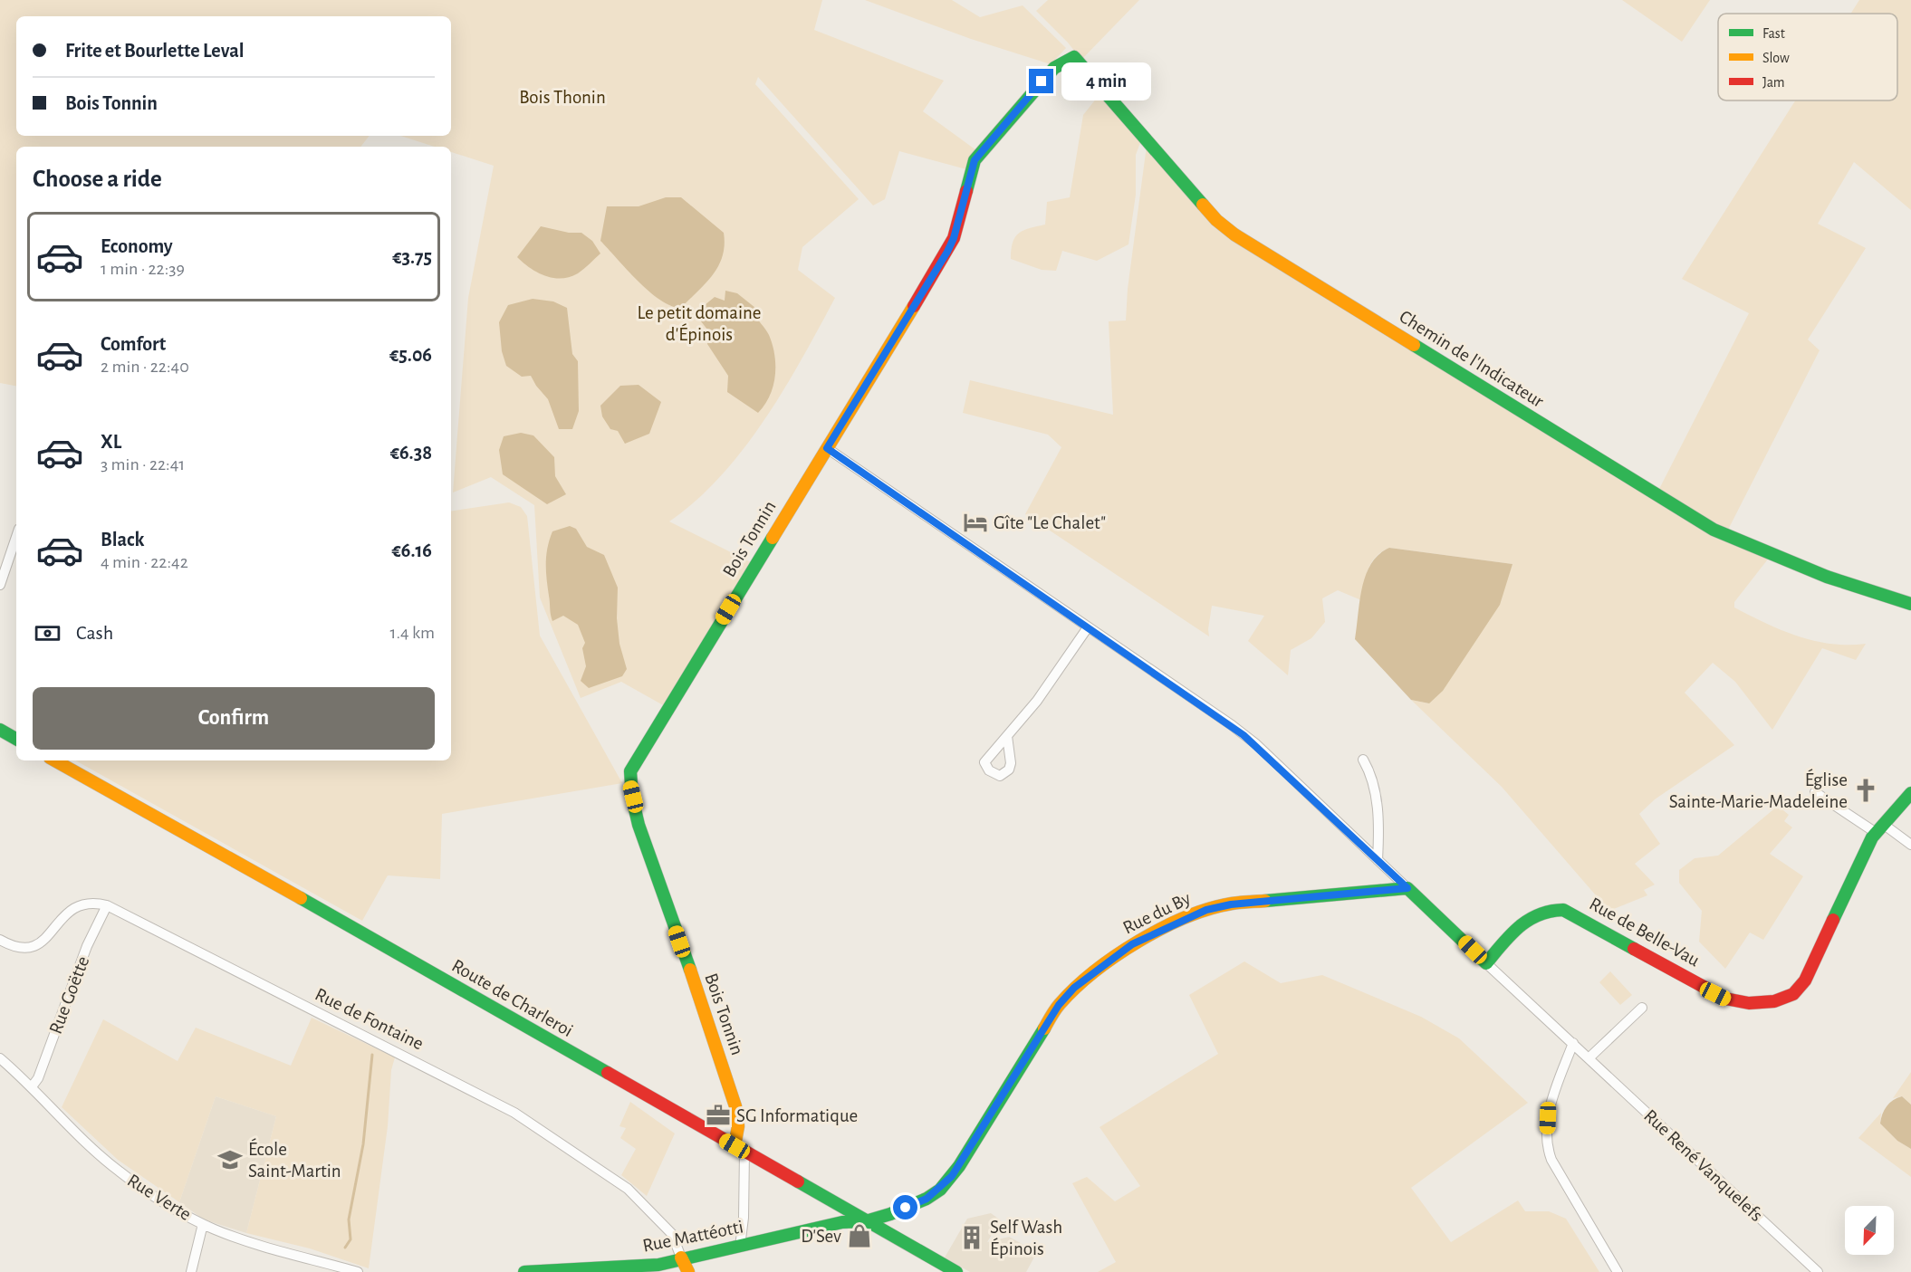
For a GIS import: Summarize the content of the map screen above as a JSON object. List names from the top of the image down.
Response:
{
  "streets": {
    "street": [
      "Chemin de l'Indicateur",
      "Bois Tonnin",
      "Rue du By",
      "Rue de Belle-Vau",
      "Rue Goëtte",
      "Route de Charleroi",
      "Rue de Fontaine",
      "Rue René Vanquelefs",
      "Rue Verte",
      "Rue Mattéotti"
    ]
  },
  "crossings": [
    ["Chemin de l'Indicateur", "Bois Tonnin"],
    ["Bois Tonnin", "Route de Charleroi"],
    ["Rue du By", "Route de Charleroi"],
    ["Rue du By", "Rue Mattéotti"],
    ["Rue Goëtte", "Rue de Fontaine"],
    ["Rue Goëtte", "Rue Verte"],
    ["Route de Charleroi", "Rue Mattéotti"],
    ["Rue de Fontaine", "Rue Mattéotti"]
  ],
  "parks": ["Bois Thonin", "Le petit domaine d'Épinois"],
  "places": {
    "hotel": ["Gîte \"Le Chalet\""],
    "church": ["Église Sainte-Marie-Madeleine"],
    "office": ["SG Informatique"],
    "school or university": ["École Saint-Martin"],
    "shop": ["D'Sev"],
    "building": ["Self Wash Épinois"]
  },
  "legend": ["Fast", "Slow", "Jam"],
  "north": "bottom left",
  "page": {
    "banner": ["Frite et Bourlette Leval", "Bois Tonnin"],
    "bubble": "4 min",
    "heading": "Choose a ride",
    "list": [
      {
        "name": "Economy",
        "note": "1 min · 22:39",
        "value": "€3.75"
      },
      {
        "name": "Comfort",
        "note": "2 min · 22:40",
        "value": "€5.06"
      },
      {
        "name": "XL",
        "note": "3 min · 22:41",
        "value": "€6.38"
      },
      {
        "name": "Black",
        "note": "4 min · 22:42",
        "value": "€6.16"
      }
    ],
    "pay": ["Cash", "1.4 km"],
    "buttons": "Confirm"
  }
}
